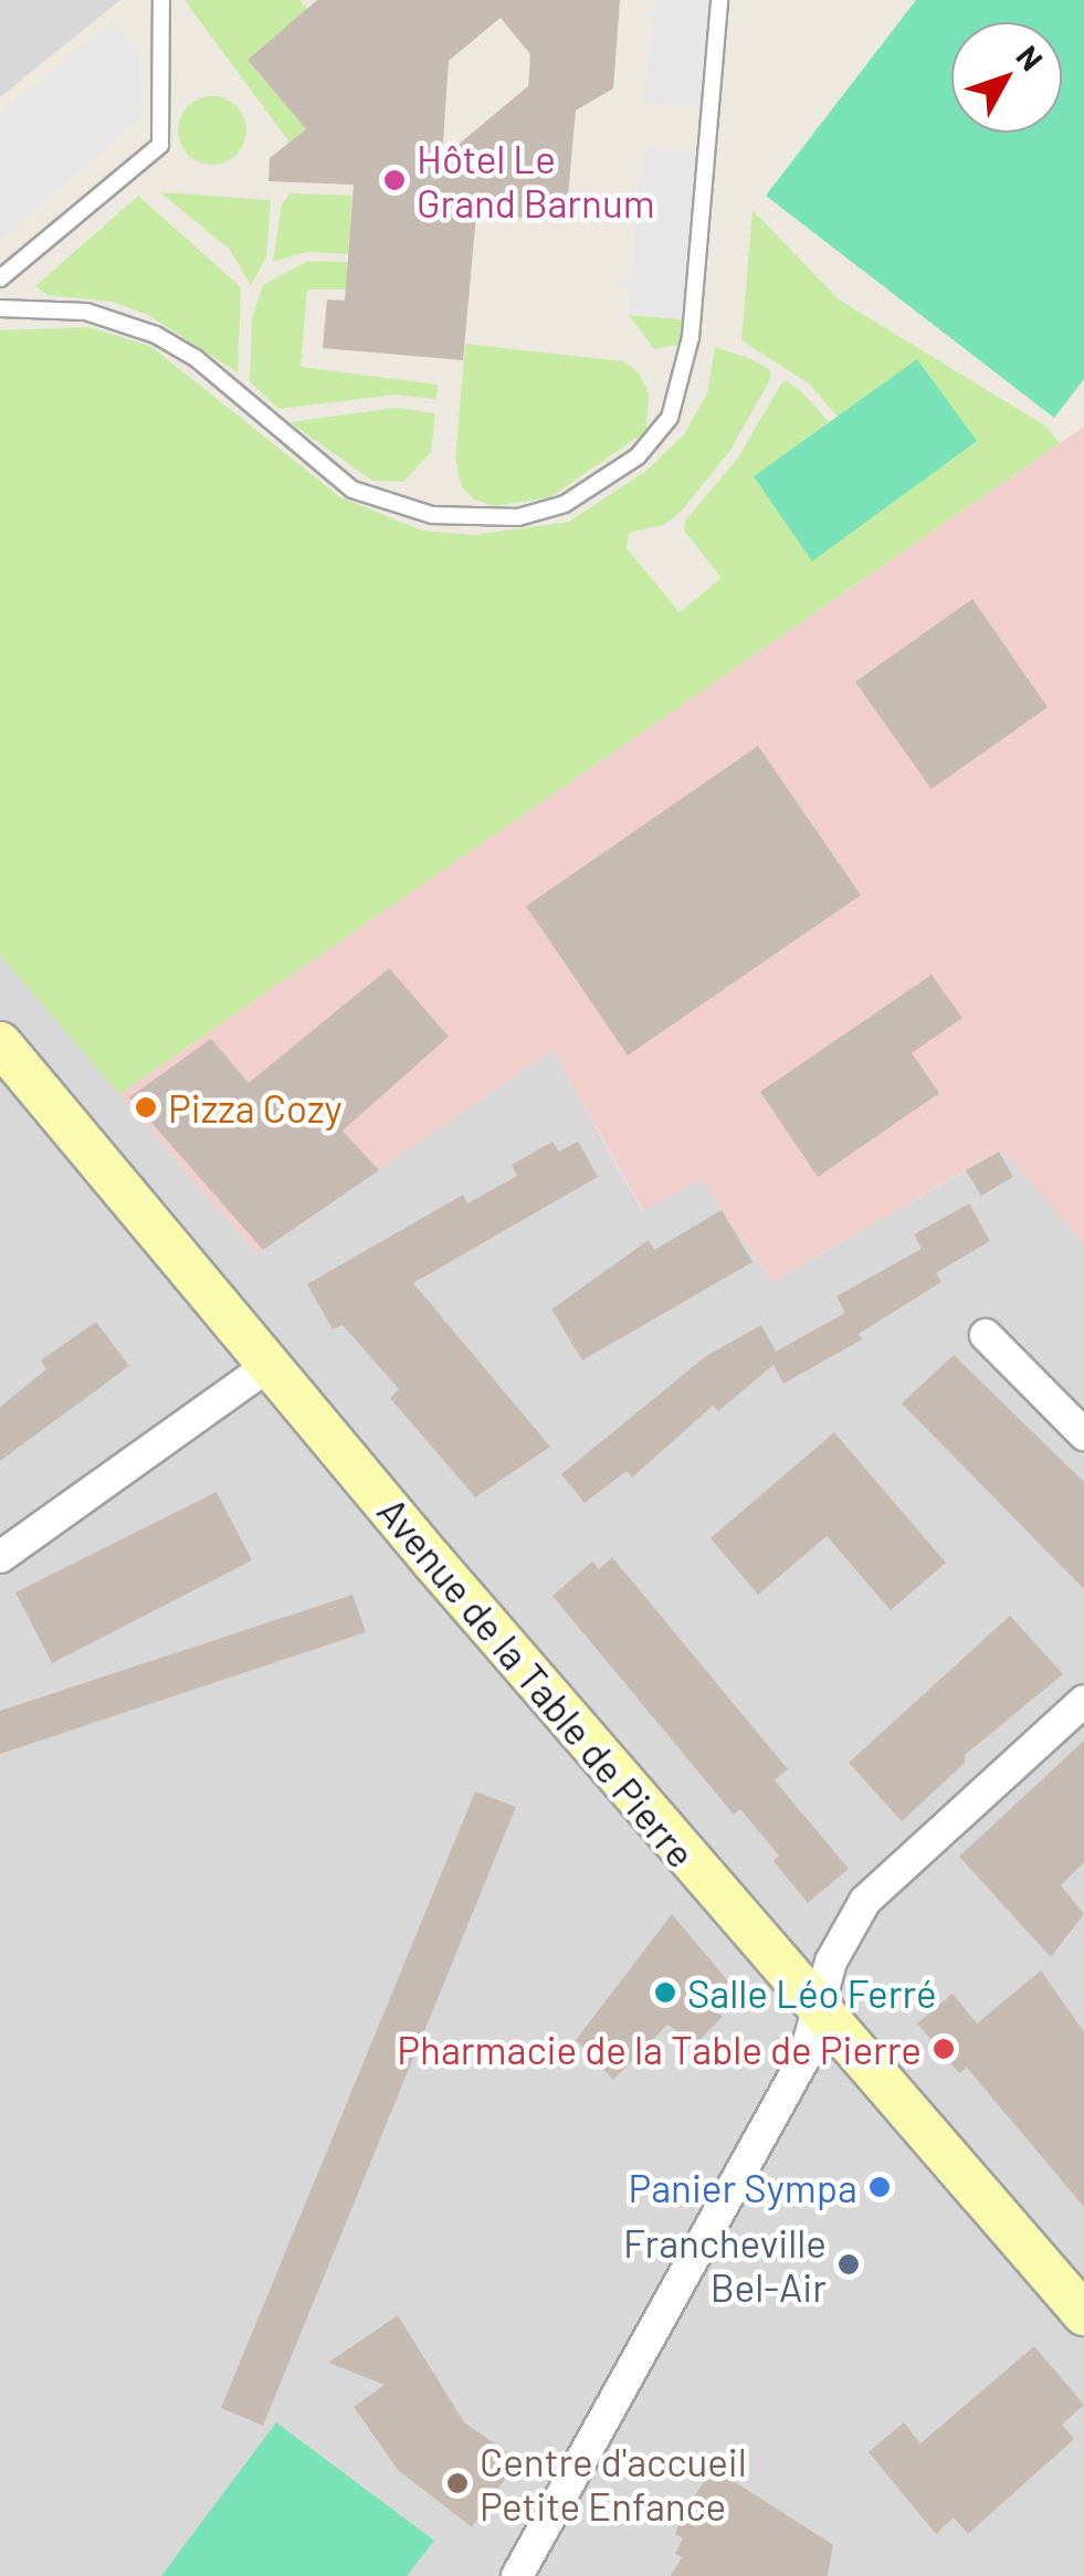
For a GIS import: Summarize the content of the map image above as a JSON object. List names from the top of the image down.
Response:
{
  "streets": {
    "main road": ["Avenue de la Table de Pierre"]
  },
  "places": [
    "Hôtel Le Grand Barnum",
    "Pizza Cozy",
    "Salle Léo Ferré",
    "Pharmacie de la Table de Pierre",
    "Panier Sympa",
    "Francheville Bel-Air",
    "Centre d'accueil Petite Enfance"
  ],
  "north": "top right"
}
